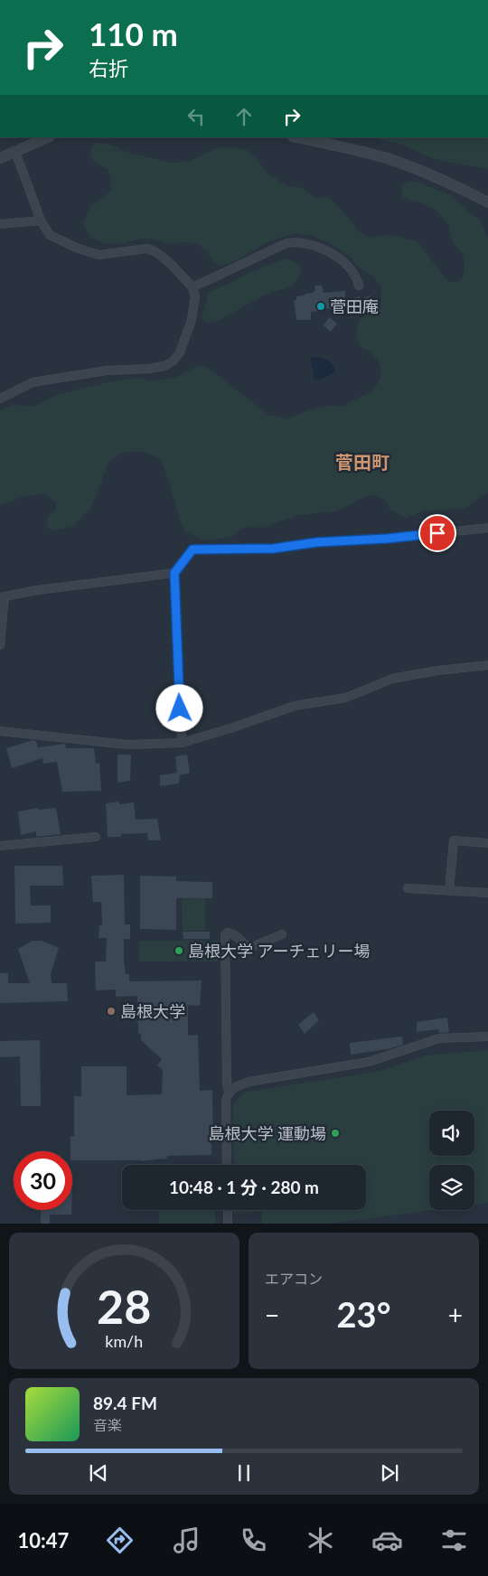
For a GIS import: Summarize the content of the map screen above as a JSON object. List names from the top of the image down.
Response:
{
  "districts": ["菅田町"],
  "places": [
    "菅田庵",
    "島根大学 アーチェリー場",
    "島根大学",
    "島根大学 運動場"
  ],
  "page": {
    "turn": ["110 m", "右折"],
    "limit": "30",
    "trip": "10:48 · 1 分 · 280 m",
    "tile": "エアコン",
    "heat": ["−", "23°", "+"],
    "song": ["89.4 FM", "音楽"],
    "tabs": "10:47",
    "gauge": ["28", "km/h"]
  }
}
